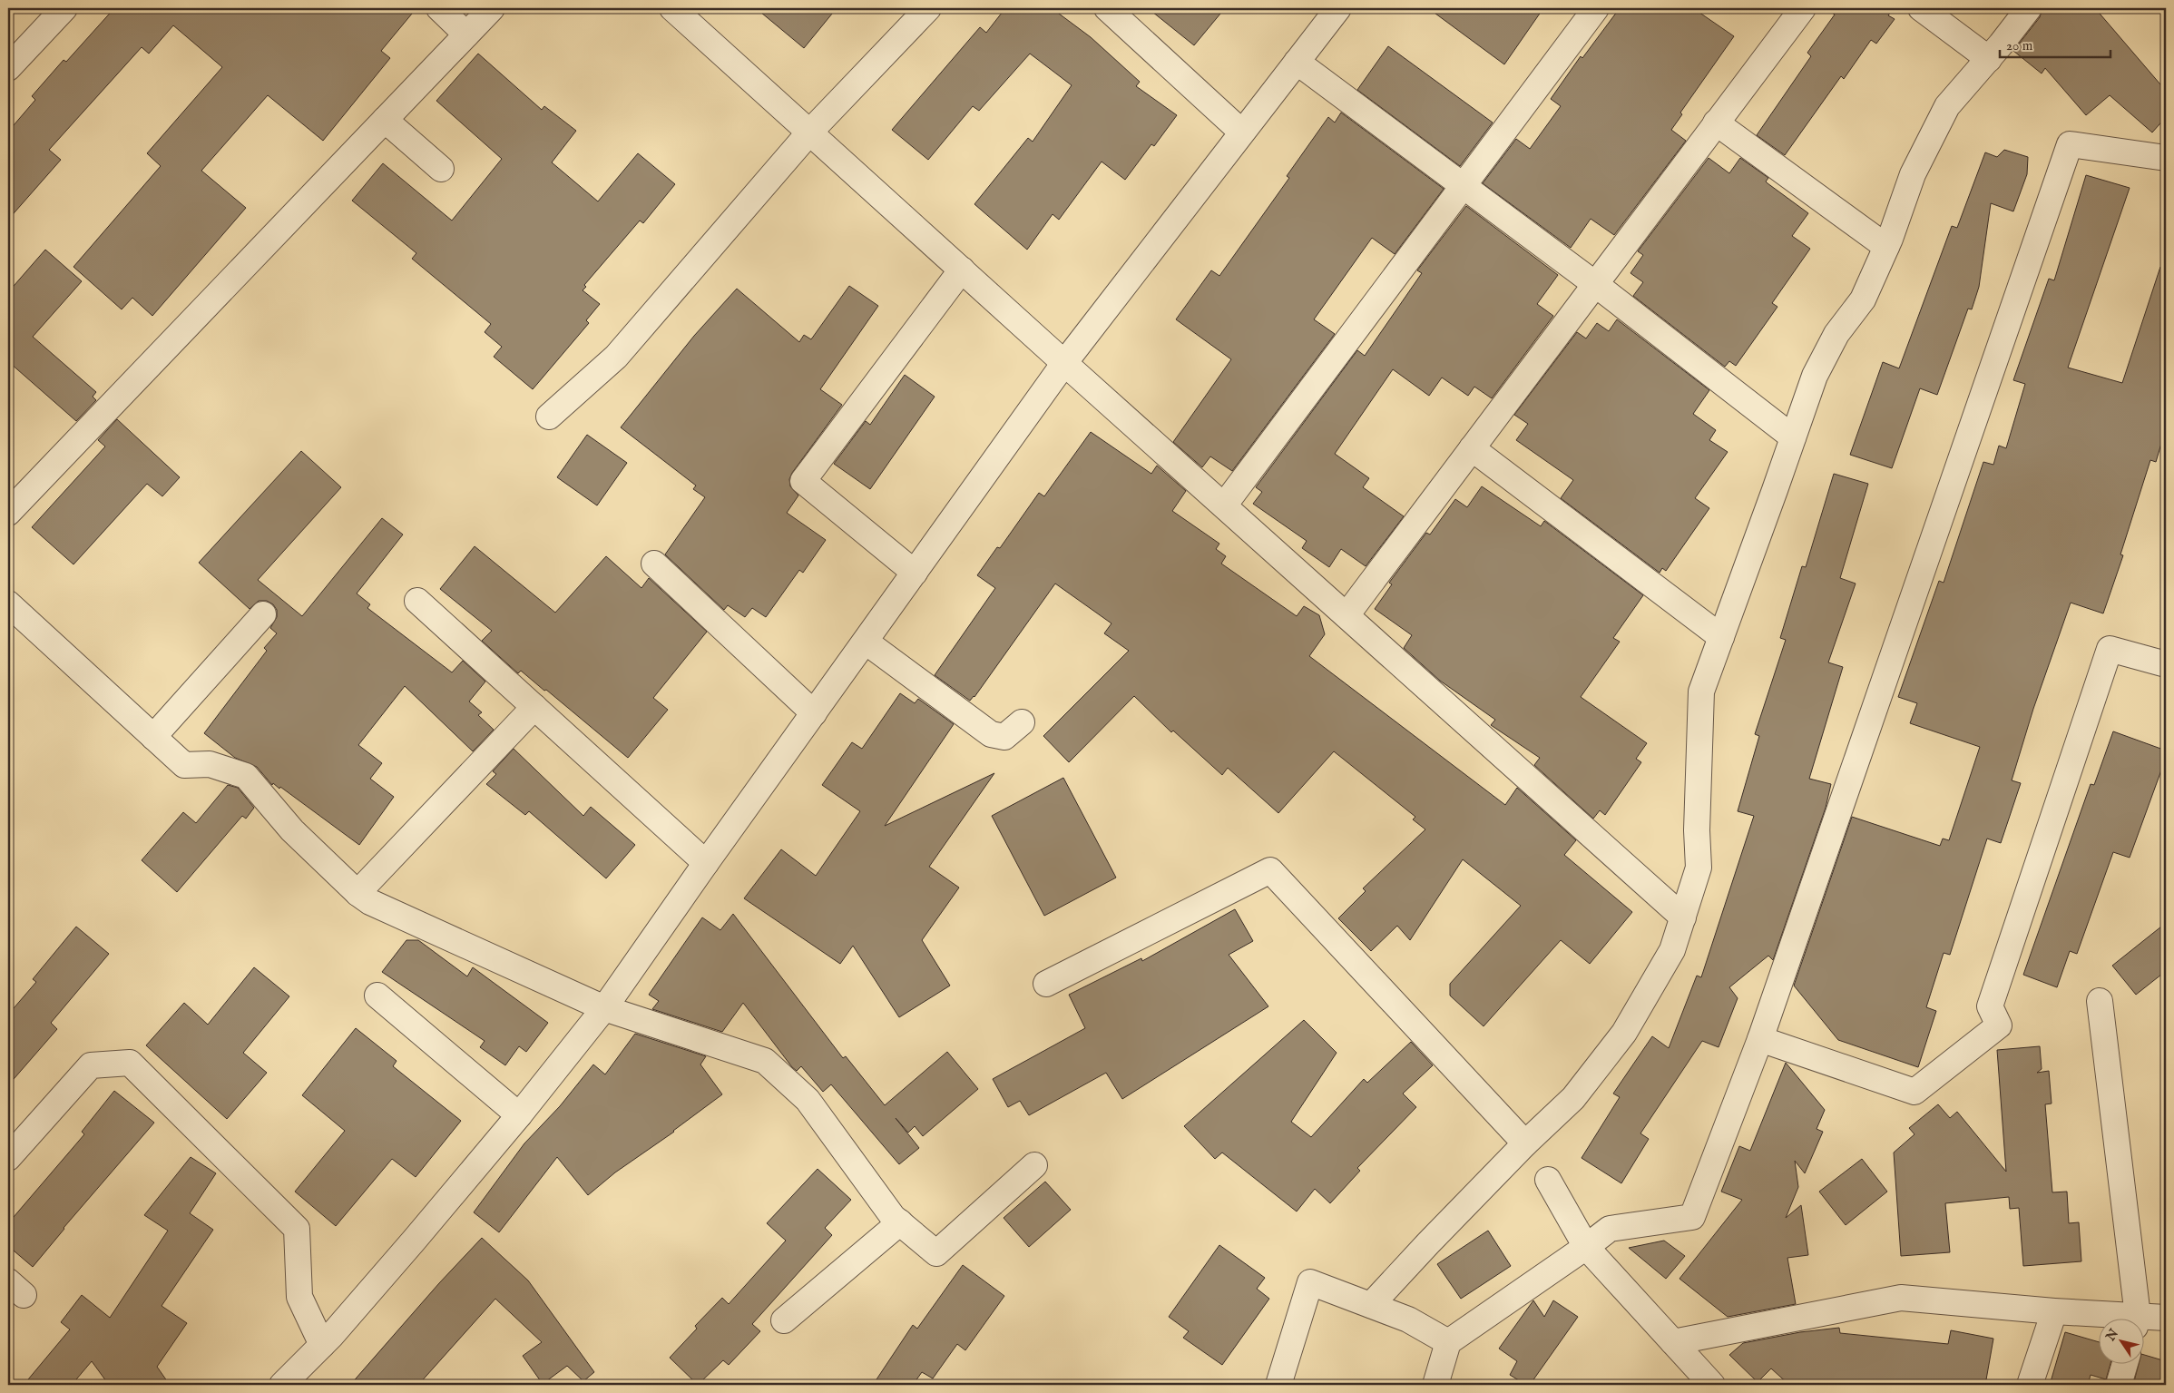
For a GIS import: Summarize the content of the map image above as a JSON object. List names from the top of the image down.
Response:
{
  "scale_bar": "20 m",
  "north": "top left"
}
